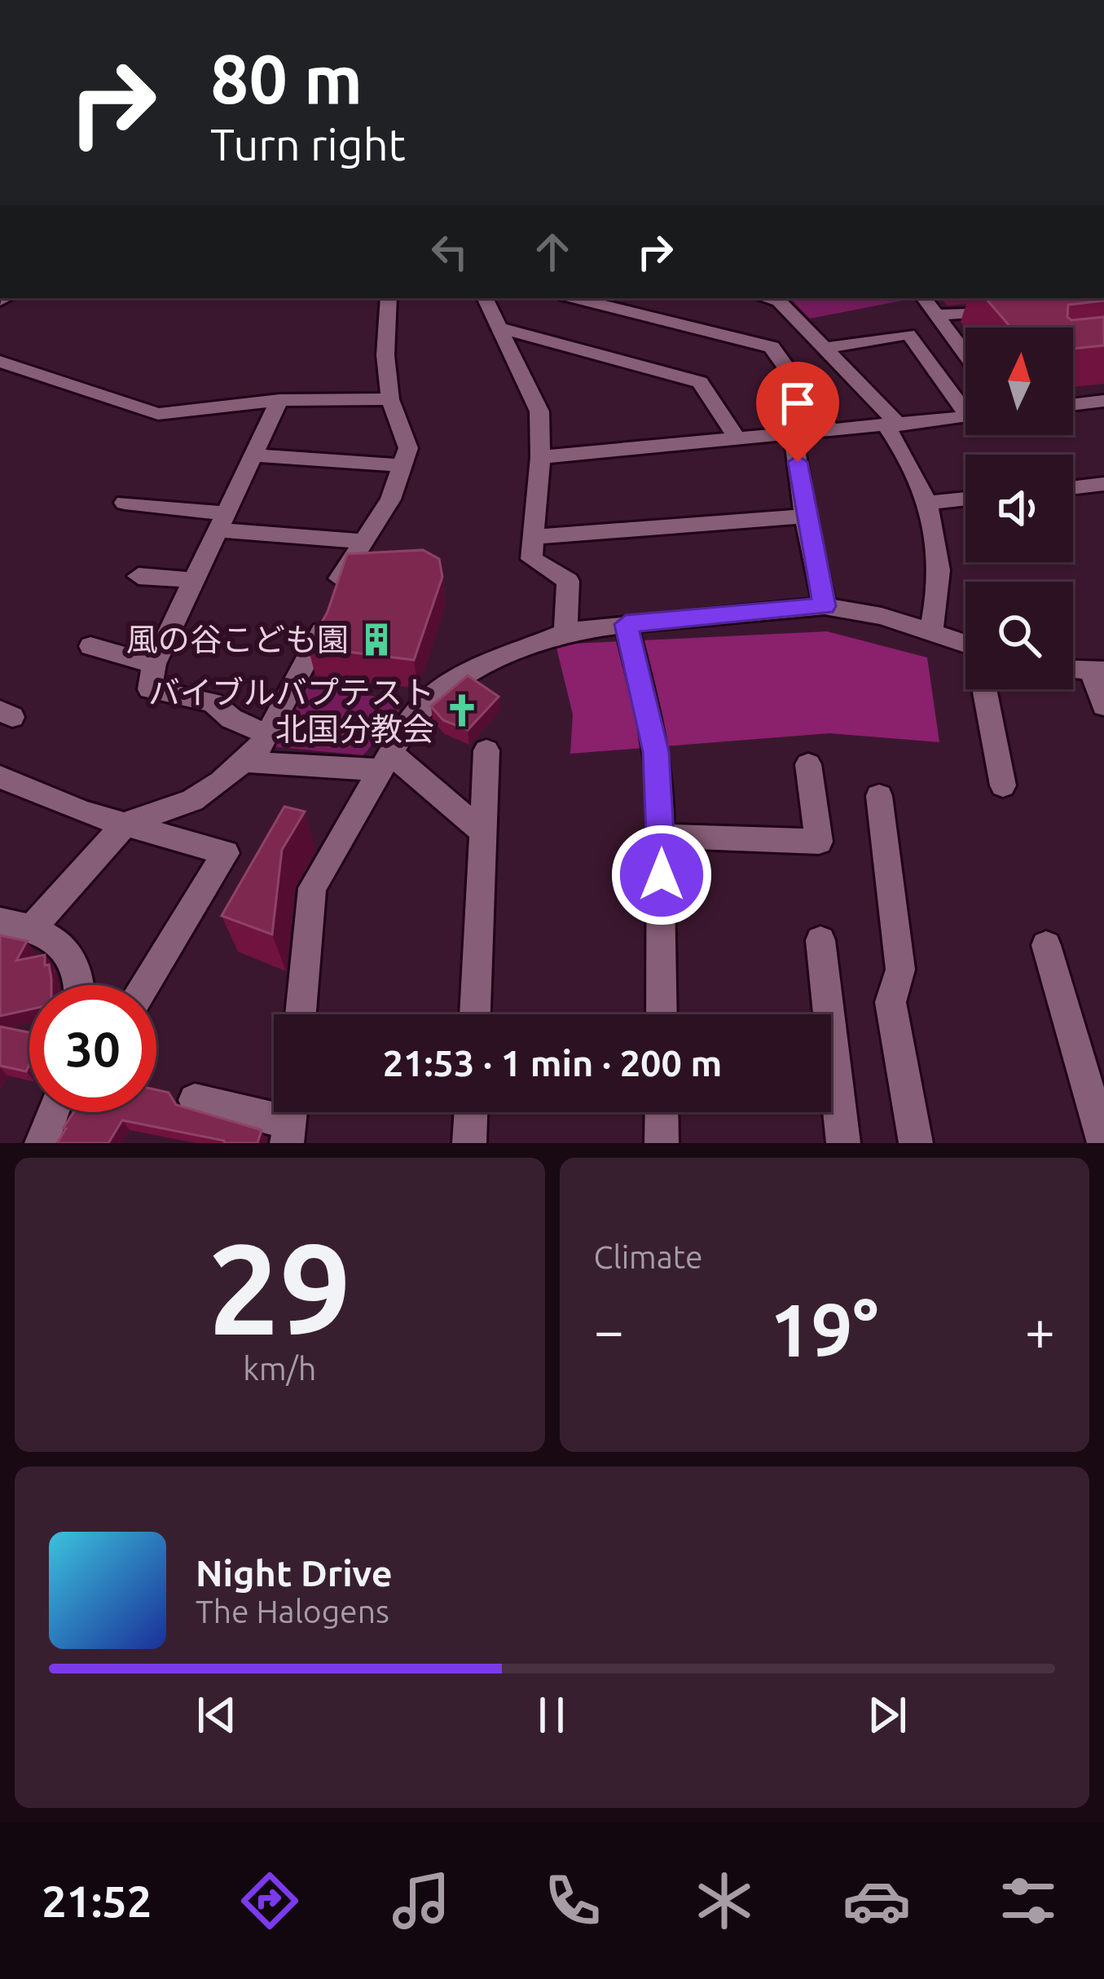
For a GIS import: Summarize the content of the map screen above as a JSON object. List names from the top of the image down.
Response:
{
  "places": {
    "building": ["風の谷こども園"],
    "church": ["バイブルバプテスト 北国分教会"]
  },
  "north": "top",
  "page": {
    "turn": ["80 m", "Turn right"],
    "limit": "30",
    "trip": "21:53 · 1 min · 200 m",
    "tile": [
      ["29", "km/h"],
      "Climate"
    ],
    "heat": ["−", "19°", "+"],
    "song": ["Night Drive", "The Halogens"],
    "tabs": "21:52"
  }
}
